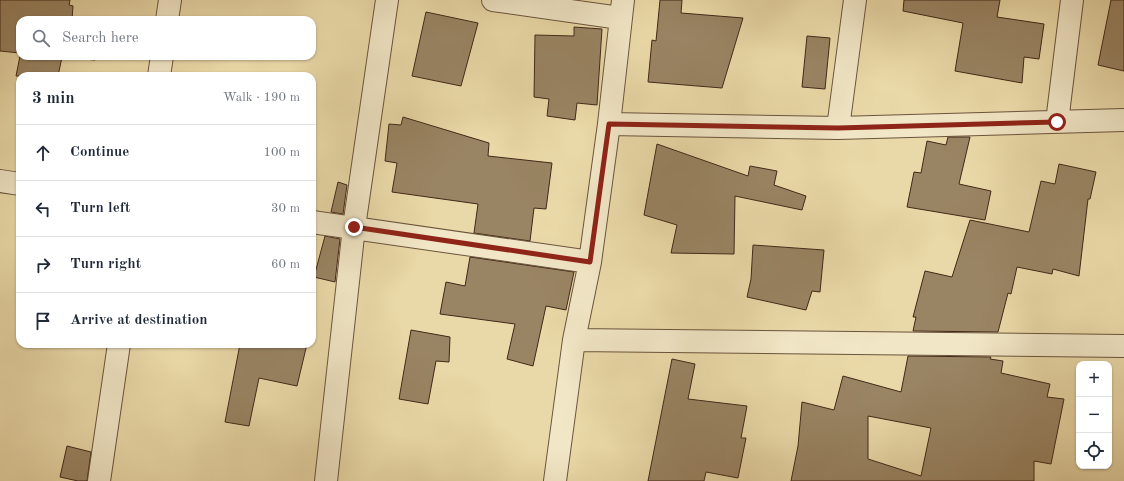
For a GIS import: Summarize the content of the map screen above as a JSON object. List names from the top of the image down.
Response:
{
  "page": {
    "search": "Search here",
    "heading": ["3 min", "Walk · 190 m"],
    "list": [
      ["Continue", "100 m"],
      ["Turn left", "30 m"],
      ["Turn right", "60 m"],
      "Arrive at destination"
    ],
    "map_buttons": ["+", "−"]
  }
}
